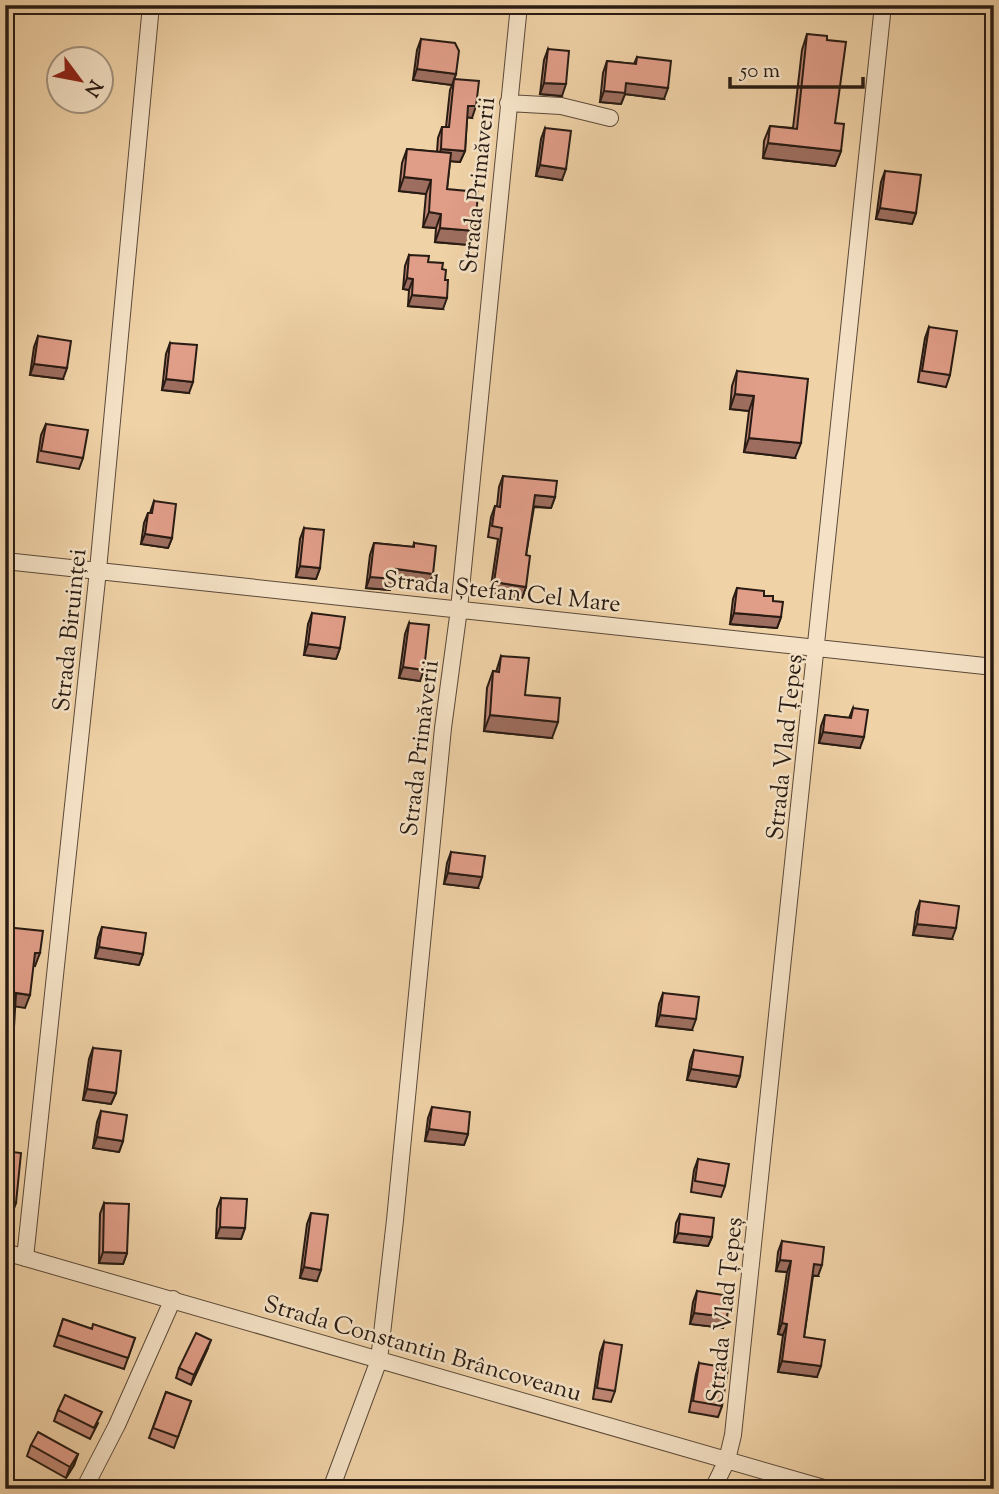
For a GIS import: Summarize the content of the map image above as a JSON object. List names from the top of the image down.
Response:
{
  "streets": {
    "street": [
      "Strada Primăverii",
      "Strada Ștefan Cel Mare",
      "Strada Biruinței",
      "Strada Vlad Țepeș",
      "Strada Constantin Brâncoveanu"
    ]
  },
  "crossings": [
    ["Strada Primăverii", "Strada Ștefan Cel Mare"],
    ["Strada Primăverii", "Strada Constantin Brâncoveanu"],
    ["Strada Ștefan Cel Mare", "Strada Biruinței"],
    ["Strada Ștefan Cel Mare", "Strada Vlad Țepeș"],
    ["Strada Biruinței", "Strada Constantin Brâncoveanu"],
    ["Strada Vlad Țepeș", "Strada Constantin Brâncoveanu"]
  ],
  "scale_bar": "50 m",
  "north": "bottom right"
}
